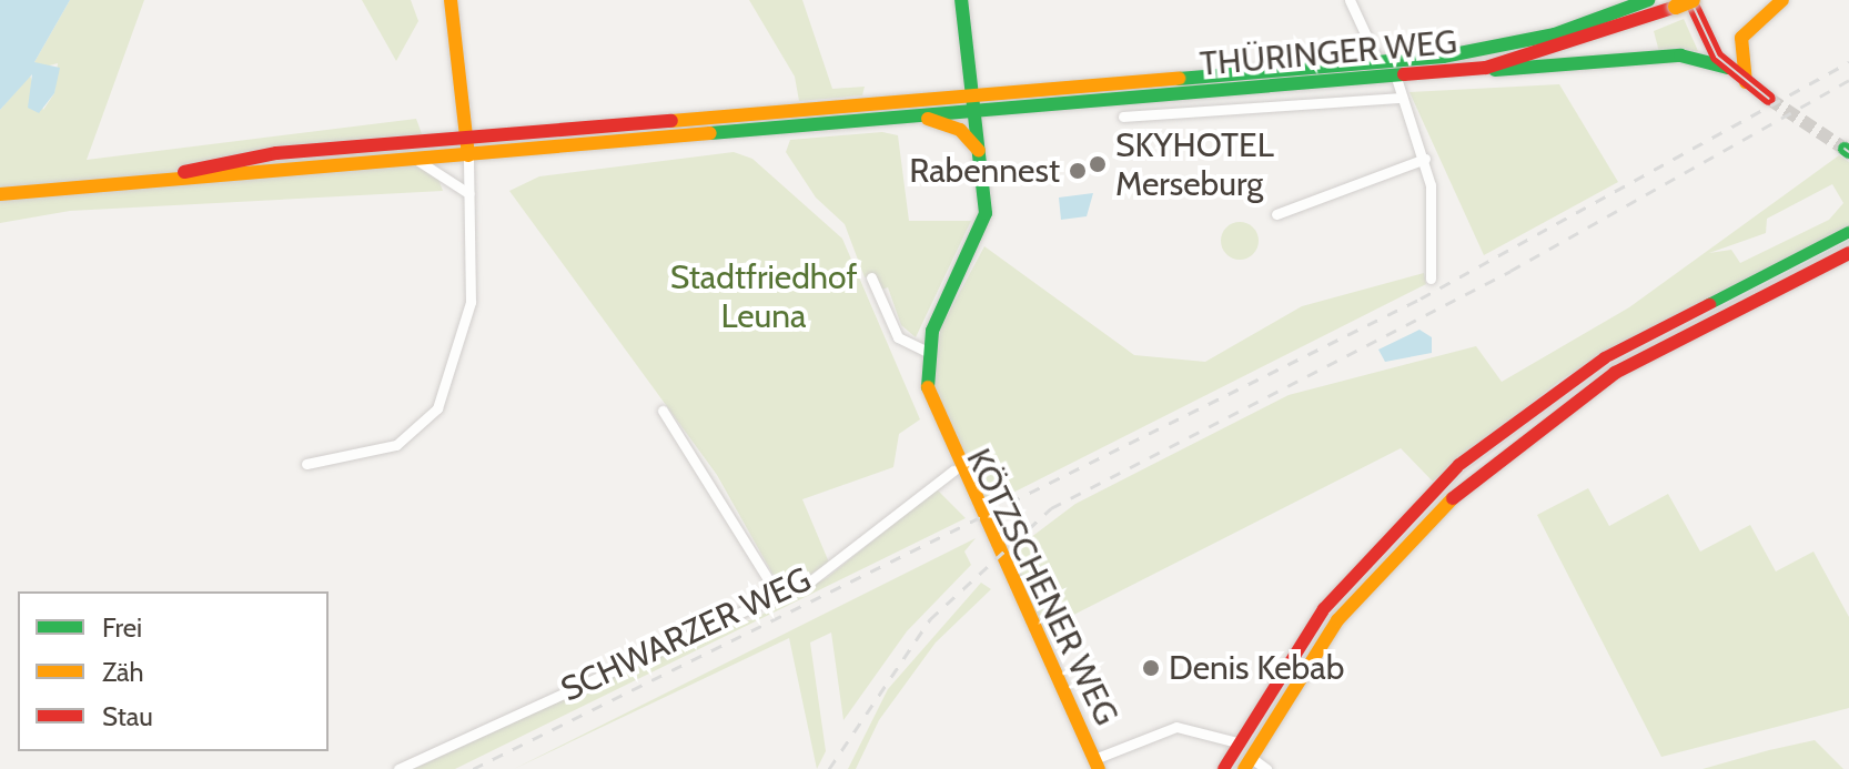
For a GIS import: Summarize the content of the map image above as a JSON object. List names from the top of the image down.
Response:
{
  "streets": {
    "main road": ["THÜRINGER WEG", "KÖTZSCHENER WEG"],
    "street": ["SCHWARZER WEG"]
  },
  "crossings": [
    ["KÖTZSCHENER WEG", "SCHWARZER WEG"]
  ],
  "parks": ["Stadtfriedhof Leuna"],
  "places": ["SKYHOTEL Merseburg", "Rabennest", "Denis Kebab"],
  "legend": ["Frei", "Zäh", "Stau"]
}
